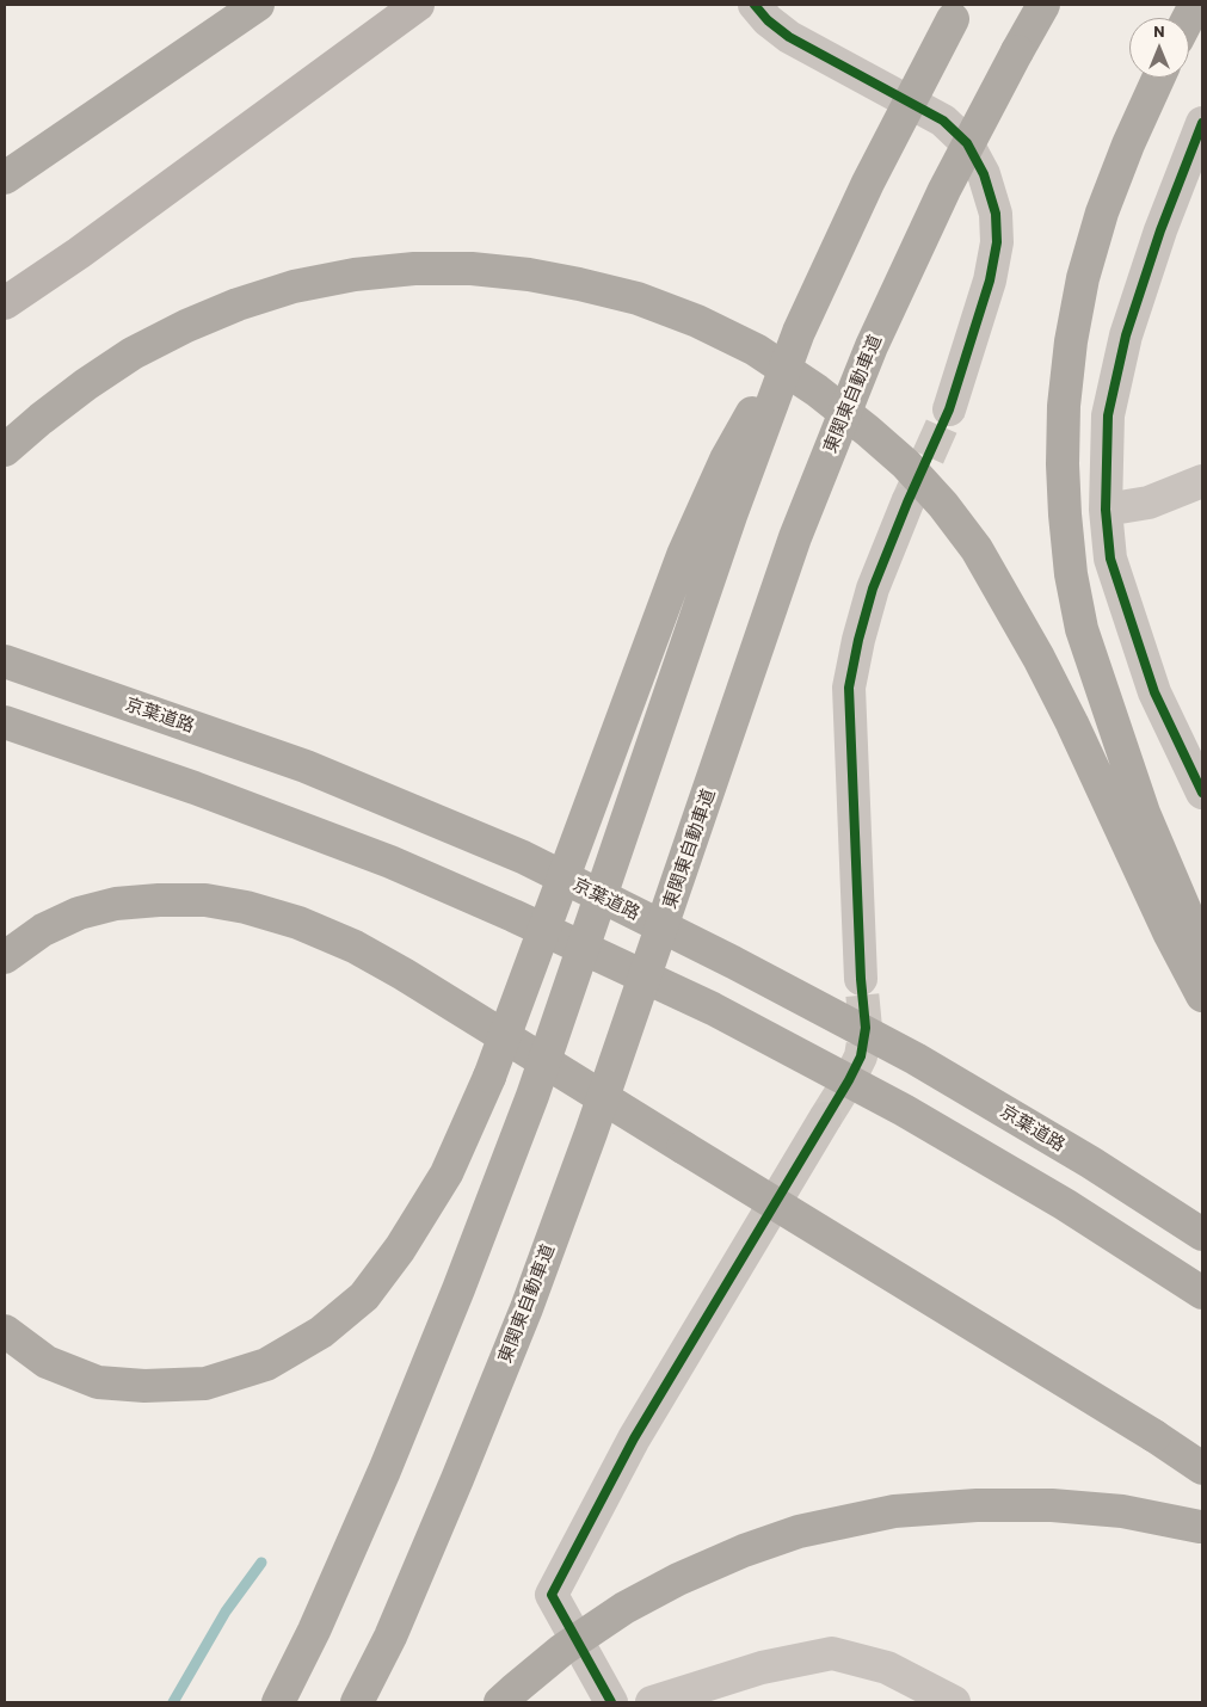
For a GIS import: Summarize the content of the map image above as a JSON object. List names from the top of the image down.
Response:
{
  "streets": {
    "highway": ["東関東自動車道", "京葉道路"]
  },
  "north": "top"
}
